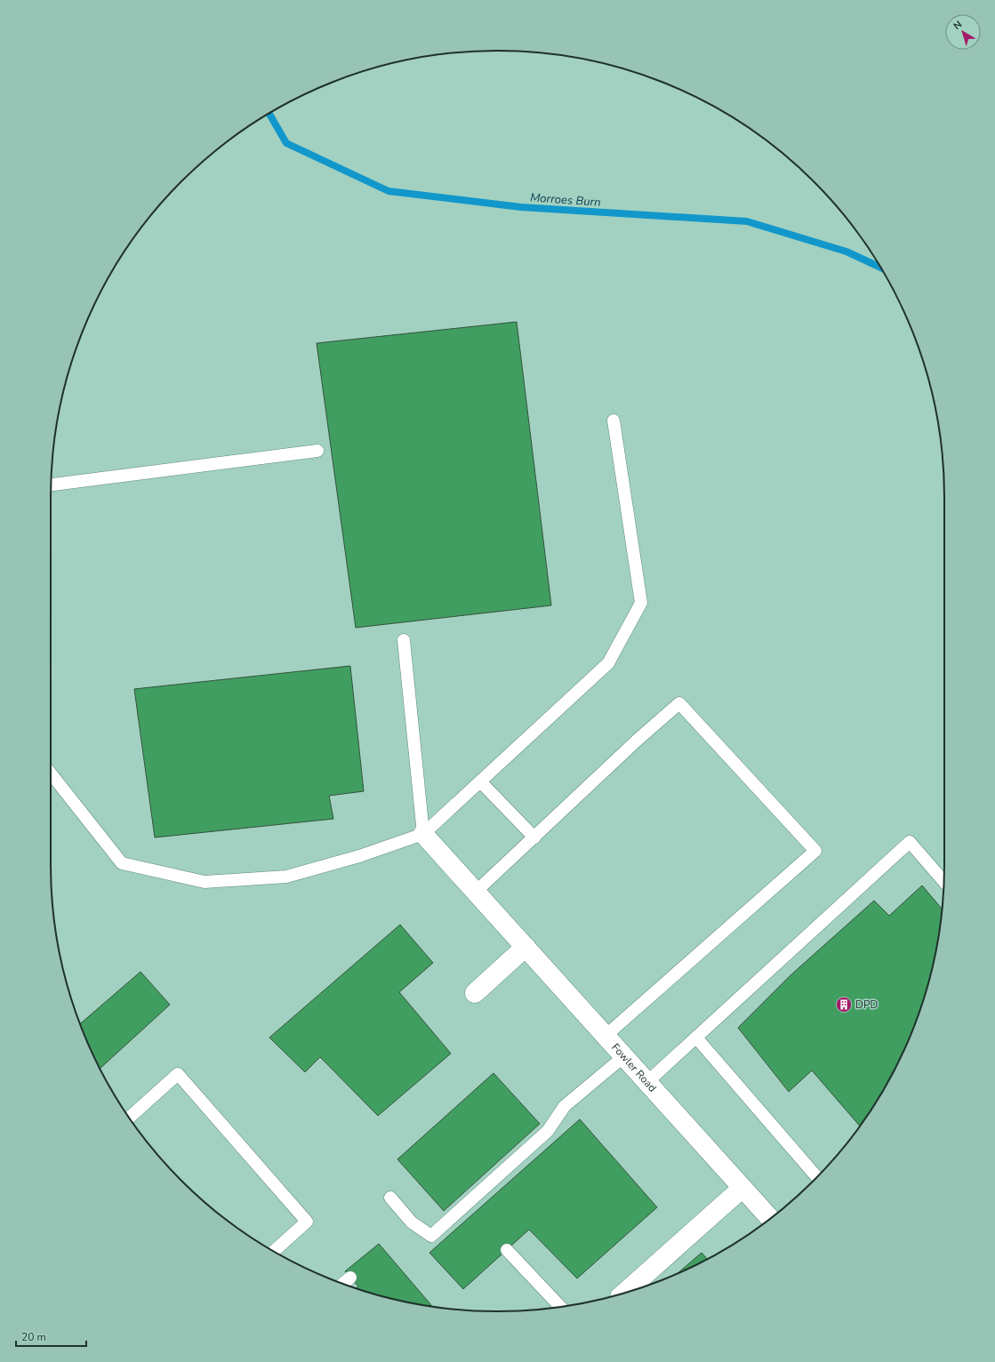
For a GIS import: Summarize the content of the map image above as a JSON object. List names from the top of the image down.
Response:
{
  "streets": {
    "street": ["Fowler Road"]
  },
  "water": ["Morroes Burn"],
  "places": {
    "building": ["DPD"]
  },
  "scale_bar": "20 m",
  "north": "top left"
}
